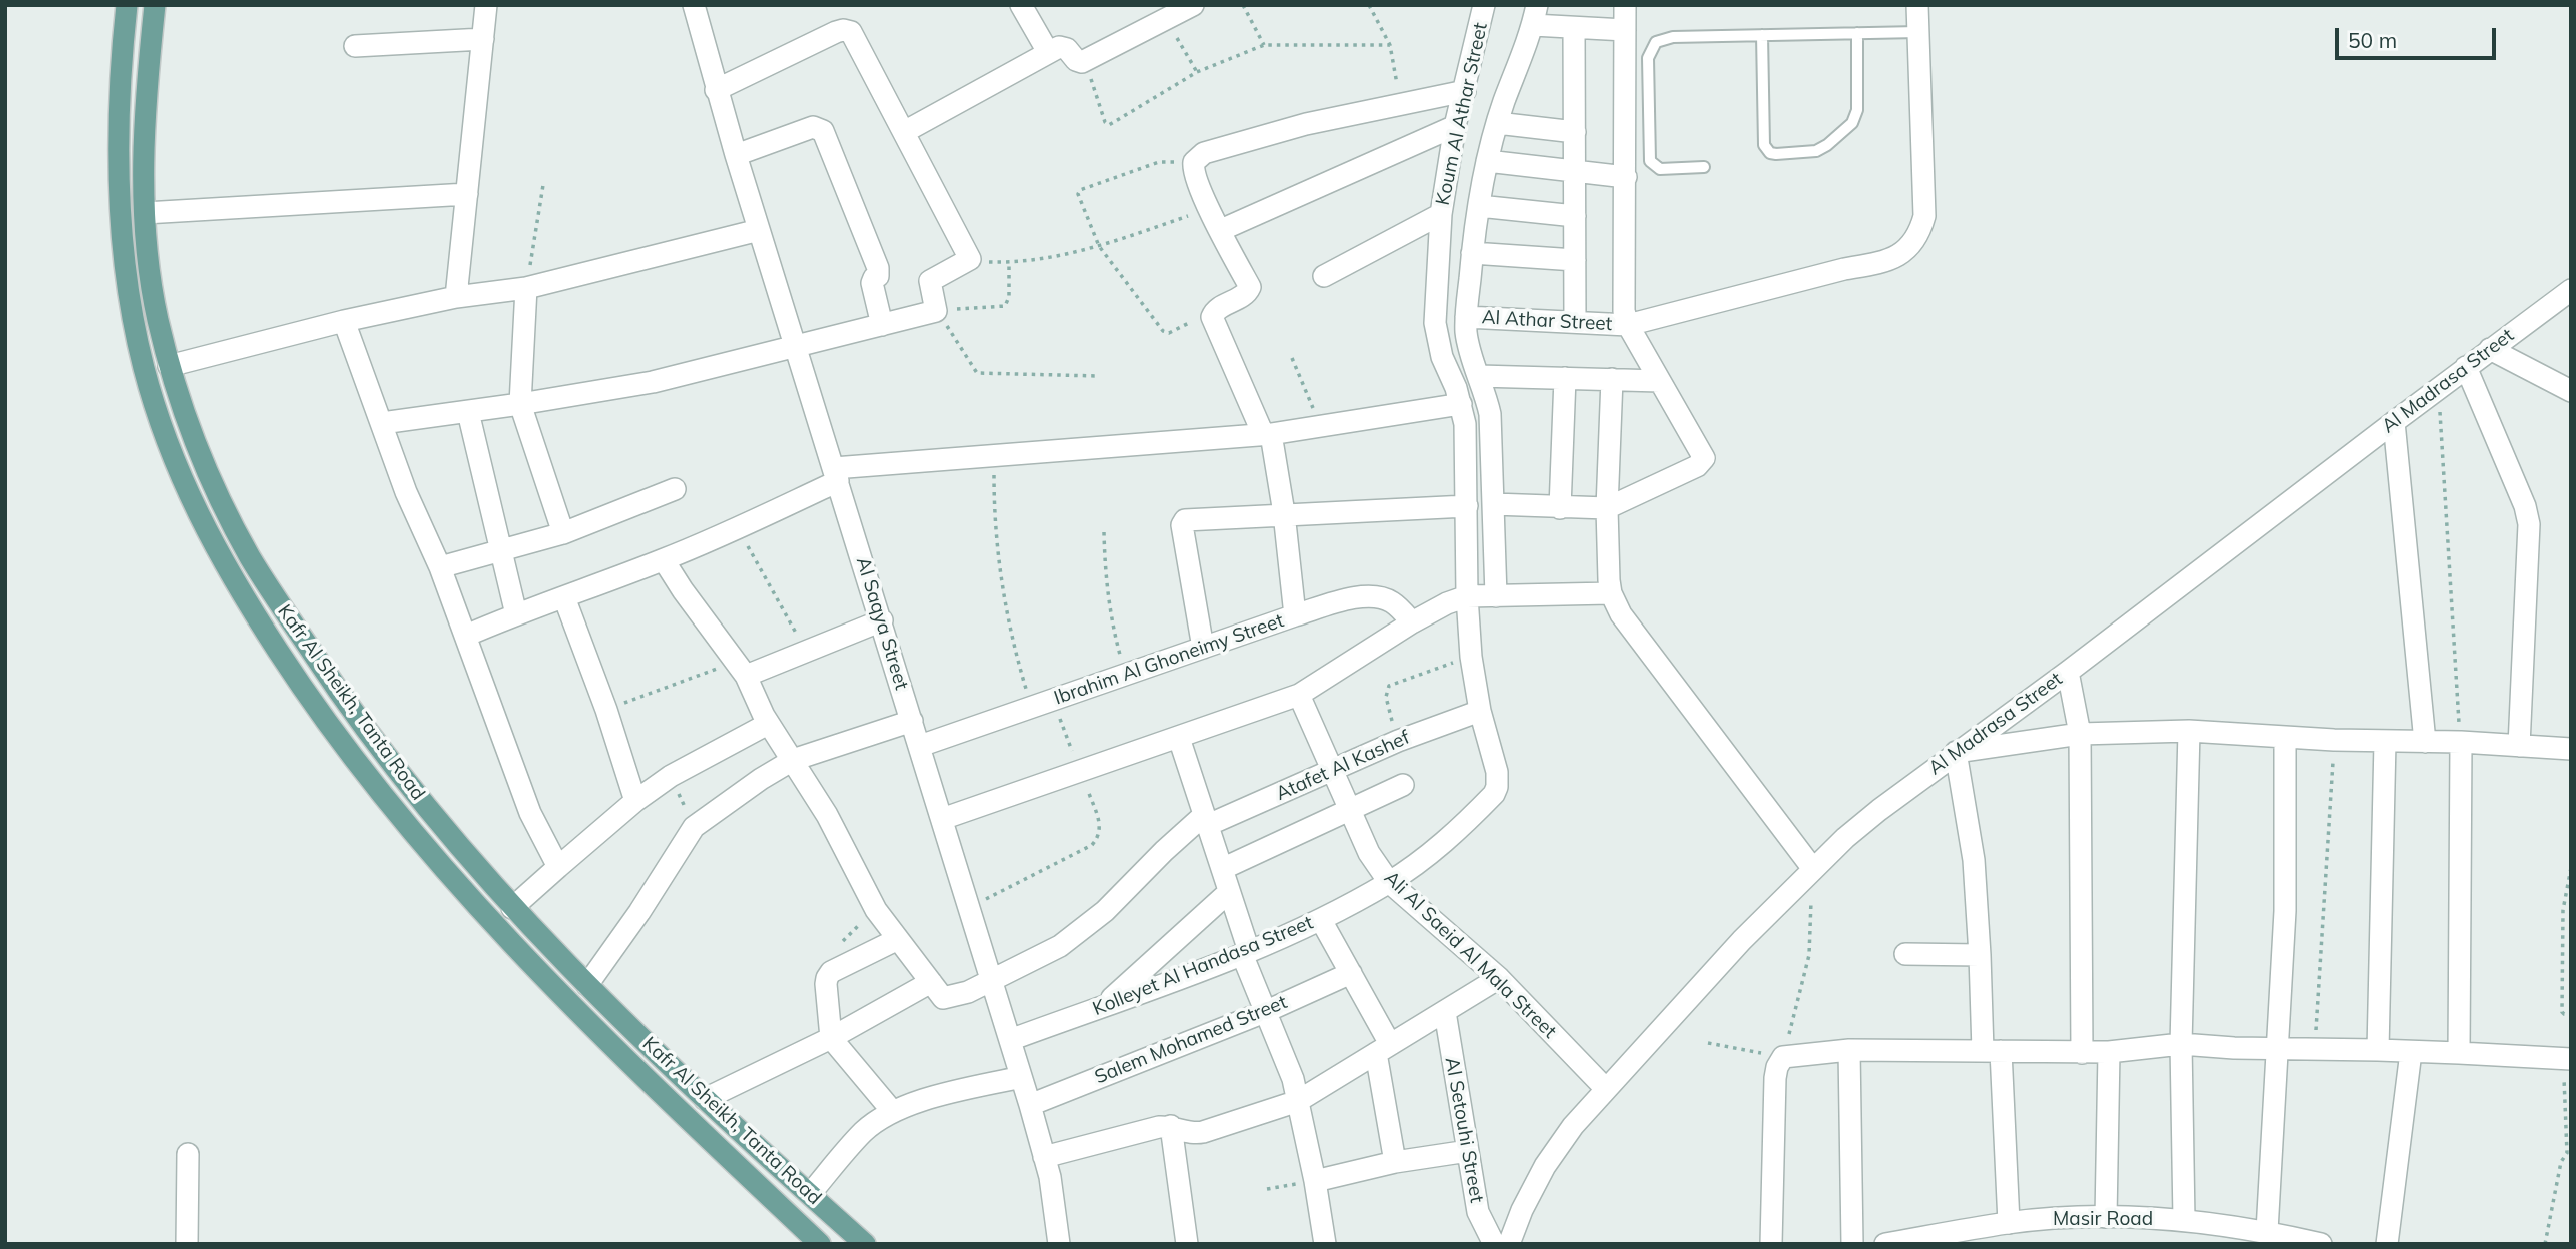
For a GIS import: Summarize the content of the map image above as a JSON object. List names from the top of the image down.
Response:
{
  "streets": {
    "main road": ["Kafr Al Sheikh, Tanta Road"],
    "street": [
      "Koum Al Athar Street",
      "Al Athar Street",
      "Al Madrasa Street",
      "Al Saqya Street",
      "Ibrahim Al Ghoneimy Street",
      "Atafet Al Kashef",
      "Ali Al Saeid Al Mala Street",
      "Kolleyet Al Handasa Street",
      "Salem Mohamed Street",
      "Al Setouhi Street",
      "Masir Road"
    ]
  },
  "crossings": [
    ["Koum Al Athar Street", "Al Athar Street"],
    ["Koum Al Athar Street", "Kolleyet Al Handasa Street"],
    ["Al Madrasa Street", "Ali Al Saeid Al Mala Street"],
    ["Al Saqya Street", "Ibrahim Al Ghoneimy Street"],
    ["Al Saqya Street", "Atafet Al Kashef"],
    ["Al Saqya Street", "Kolleyet Al Handasa Street"],
    ["Al Saqya Street", "Salem Mohamed Street"],
    ["Atafet Al Kashef", "Ali Al Saeid Al Mala Street"],
    ["Atafet Al Kashef", "Kolleyet Al Handasa Street"],
    ["Ali Al Saeid Al Mala Street", "Kolleyet Al Handasa Street"]
  ],
  "scale_bar": "50 m"
}
